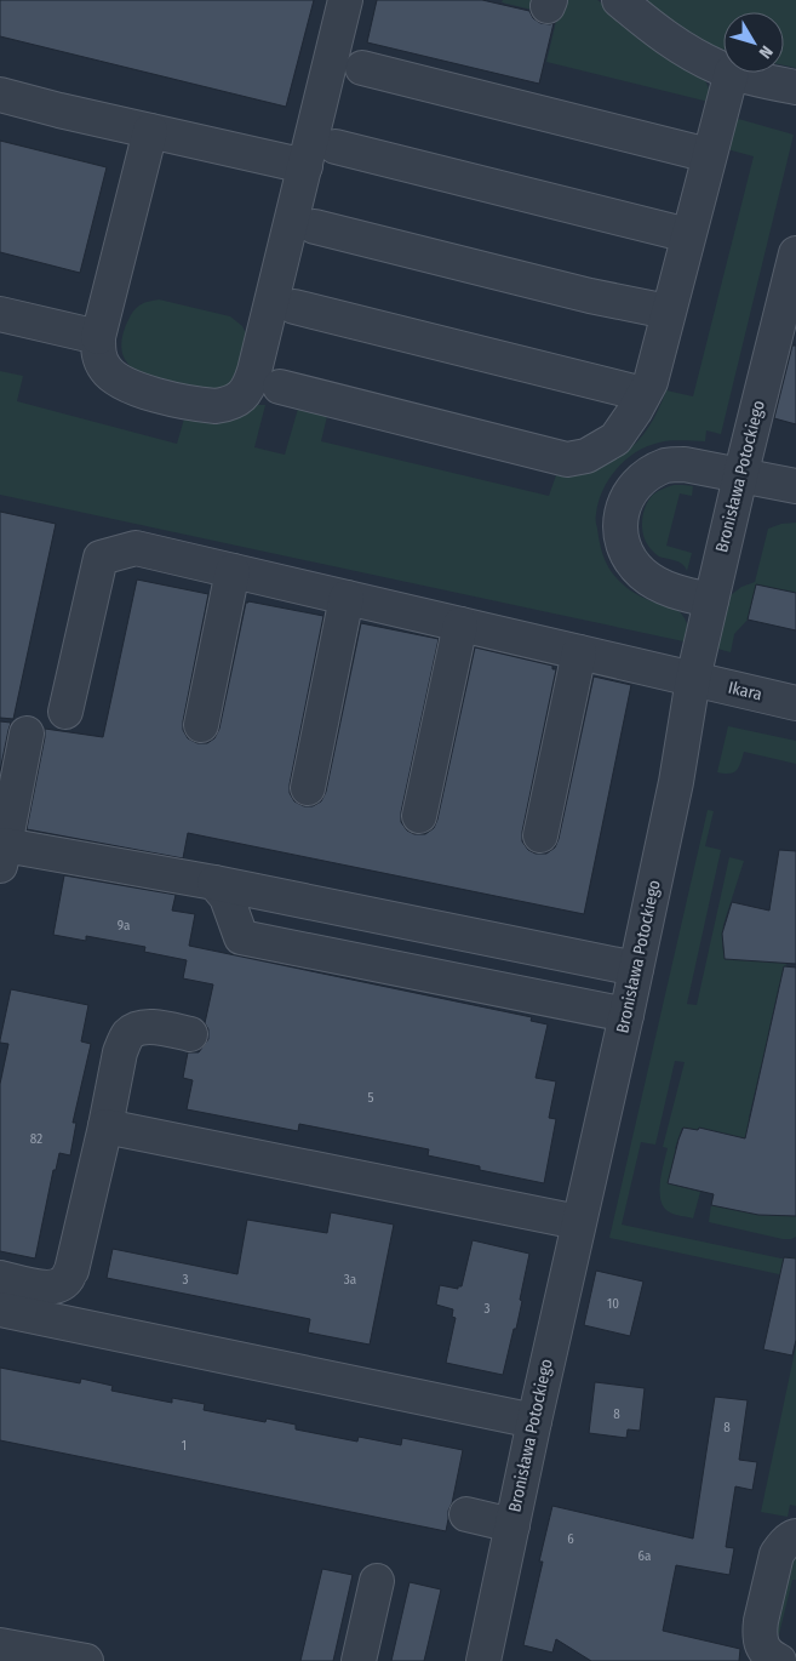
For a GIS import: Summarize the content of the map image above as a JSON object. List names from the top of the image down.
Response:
{
  "streets": {
    "street": ["Bronisława Potockiego", "Ikara"]
  },
  "crossings": [
    ["Bronisława Potockiego", "Ikara"]
  ],
  "house_numbers": [
    "9a",
    "5",
    "82",
    "3",
    "3a",
    "10",
    "3",
    "8",
    "8",
    "1",
    "6",
    "6a"
  ],
  "north": "bottom right"
}
